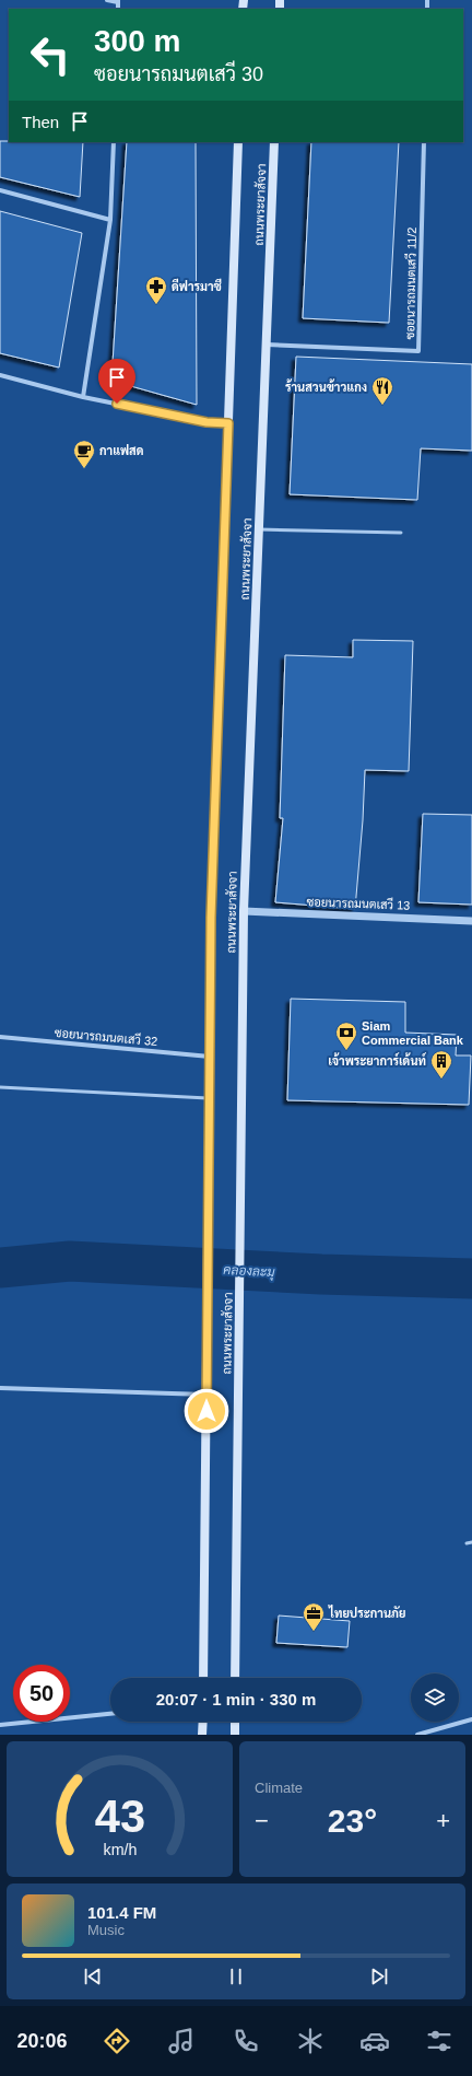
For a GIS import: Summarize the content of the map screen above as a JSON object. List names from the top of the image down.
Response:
{
  "streets": {
    "main road": ["ถนนพระยาสัจจา"],
    "street": ["ซอยนารถมนตเสวี 11/2", "ซอยนารถมนตเสวี 13", "ซอยนารถมนตเสวี 32"]
  },
  "crossings": [
    ["ถนนพระยาสัจจา", "ซอยนารถมนตเสวี 11/2"],
    ["ถนนพระยาสัจจา", "ซอยนารถมนตเสวี 13"],
    ["ถนนพระยาสัจจา", "ซอยนารถมนตเสวี 32"]
  ],
  "water": ["คลองละมุ"],
  "places": {
    "pharmacy": ["ดีฟารมาซี"],
    "restaurant": ["ร้านสวนข้าวแกง"],
    "cafe": ["กาแฟสด"],
    "bank": ["Siam Commercial Bank"],
    "building": ["เจ้าพระยาการ์เด้นท์"],
    "office": ["ไทยประกานภัย"]
  },
  "page": {
    "turn": ["300 m", "ซอยนารถมนตเสวี 30"],
    "then": "Then",
    "limit": "50",
    "trip": "20:07 · 1 min · 330 m",
    "tile": "Climate",
    "heat": ["−", "23°", "+"],
    "song": ["101.4 FM", "Music"],
    "tabs": "20:06",
    "gauge": ["43", "km/h"]
  }
}
